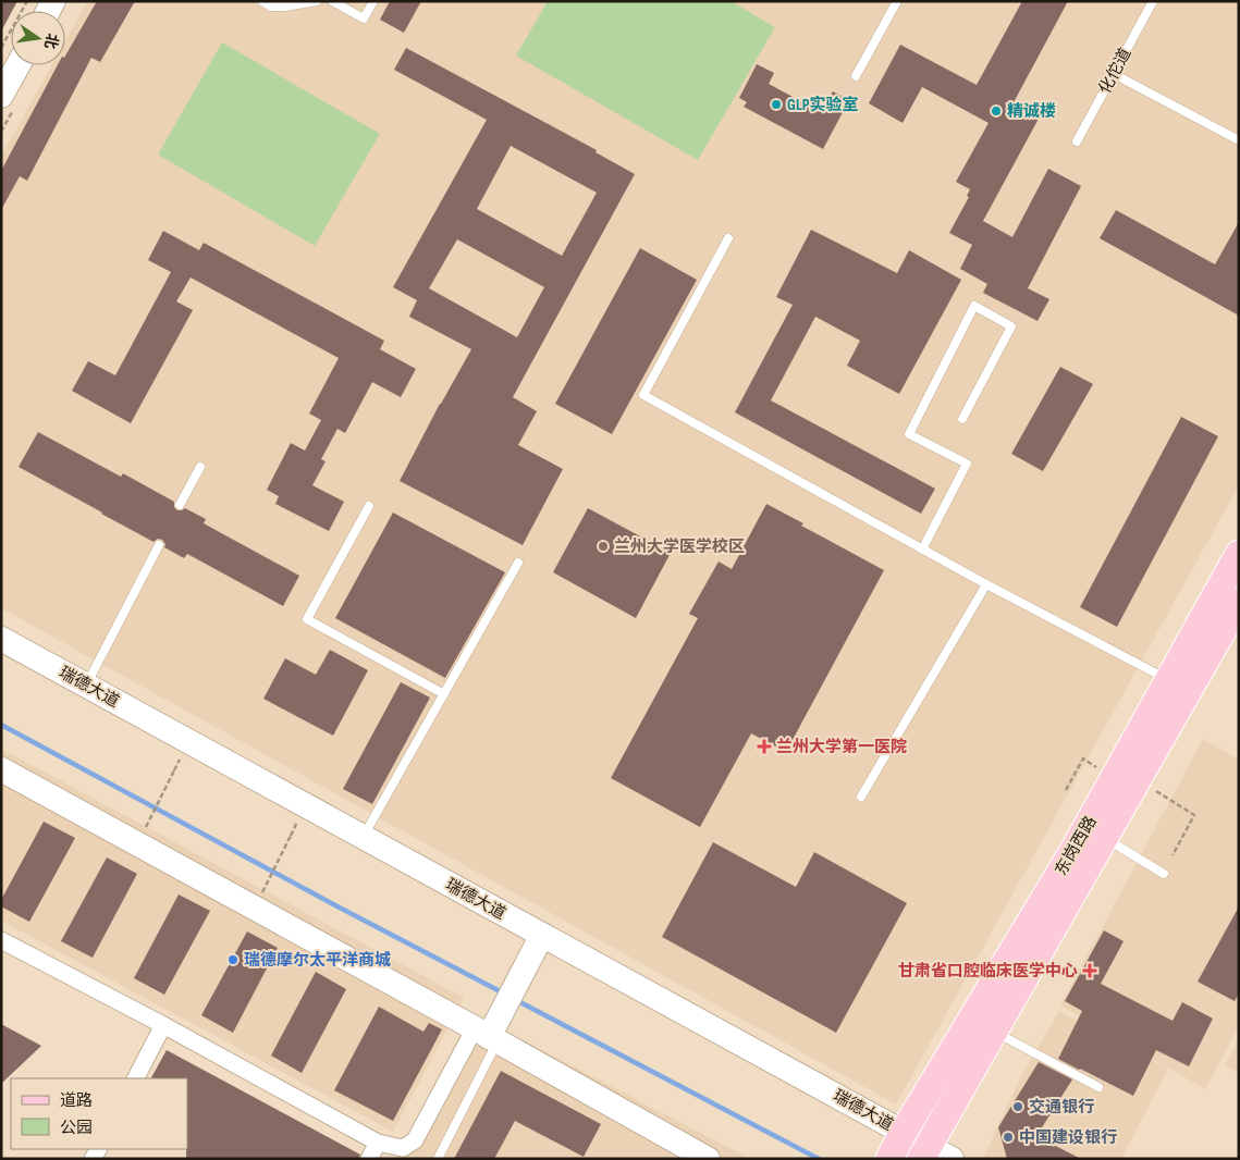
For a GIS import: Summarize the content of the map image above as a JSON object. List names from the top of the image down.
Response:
{
  "streets": {
    "main road": ["东岗西路"],
    "street": ["瑞德大道"],
    "lane": ["化佗道"]
  },
  "crossings": [
    ["瑞德大道", "东岗西路"]
  ],
  "places": {
    "other": [
      "GLP实验室",
      "精诚楼",
      "兰州大学医学校区",
      "瑞德摩尔太平洋商城",
      "交通银行",
      "中国建设银行"
    ],
    "health": ["兰州大学第一医院", "甘肃省口腔临床医学中心"]
  },
  "legend": ["道路", "公园"],
  "north": "right"
}
